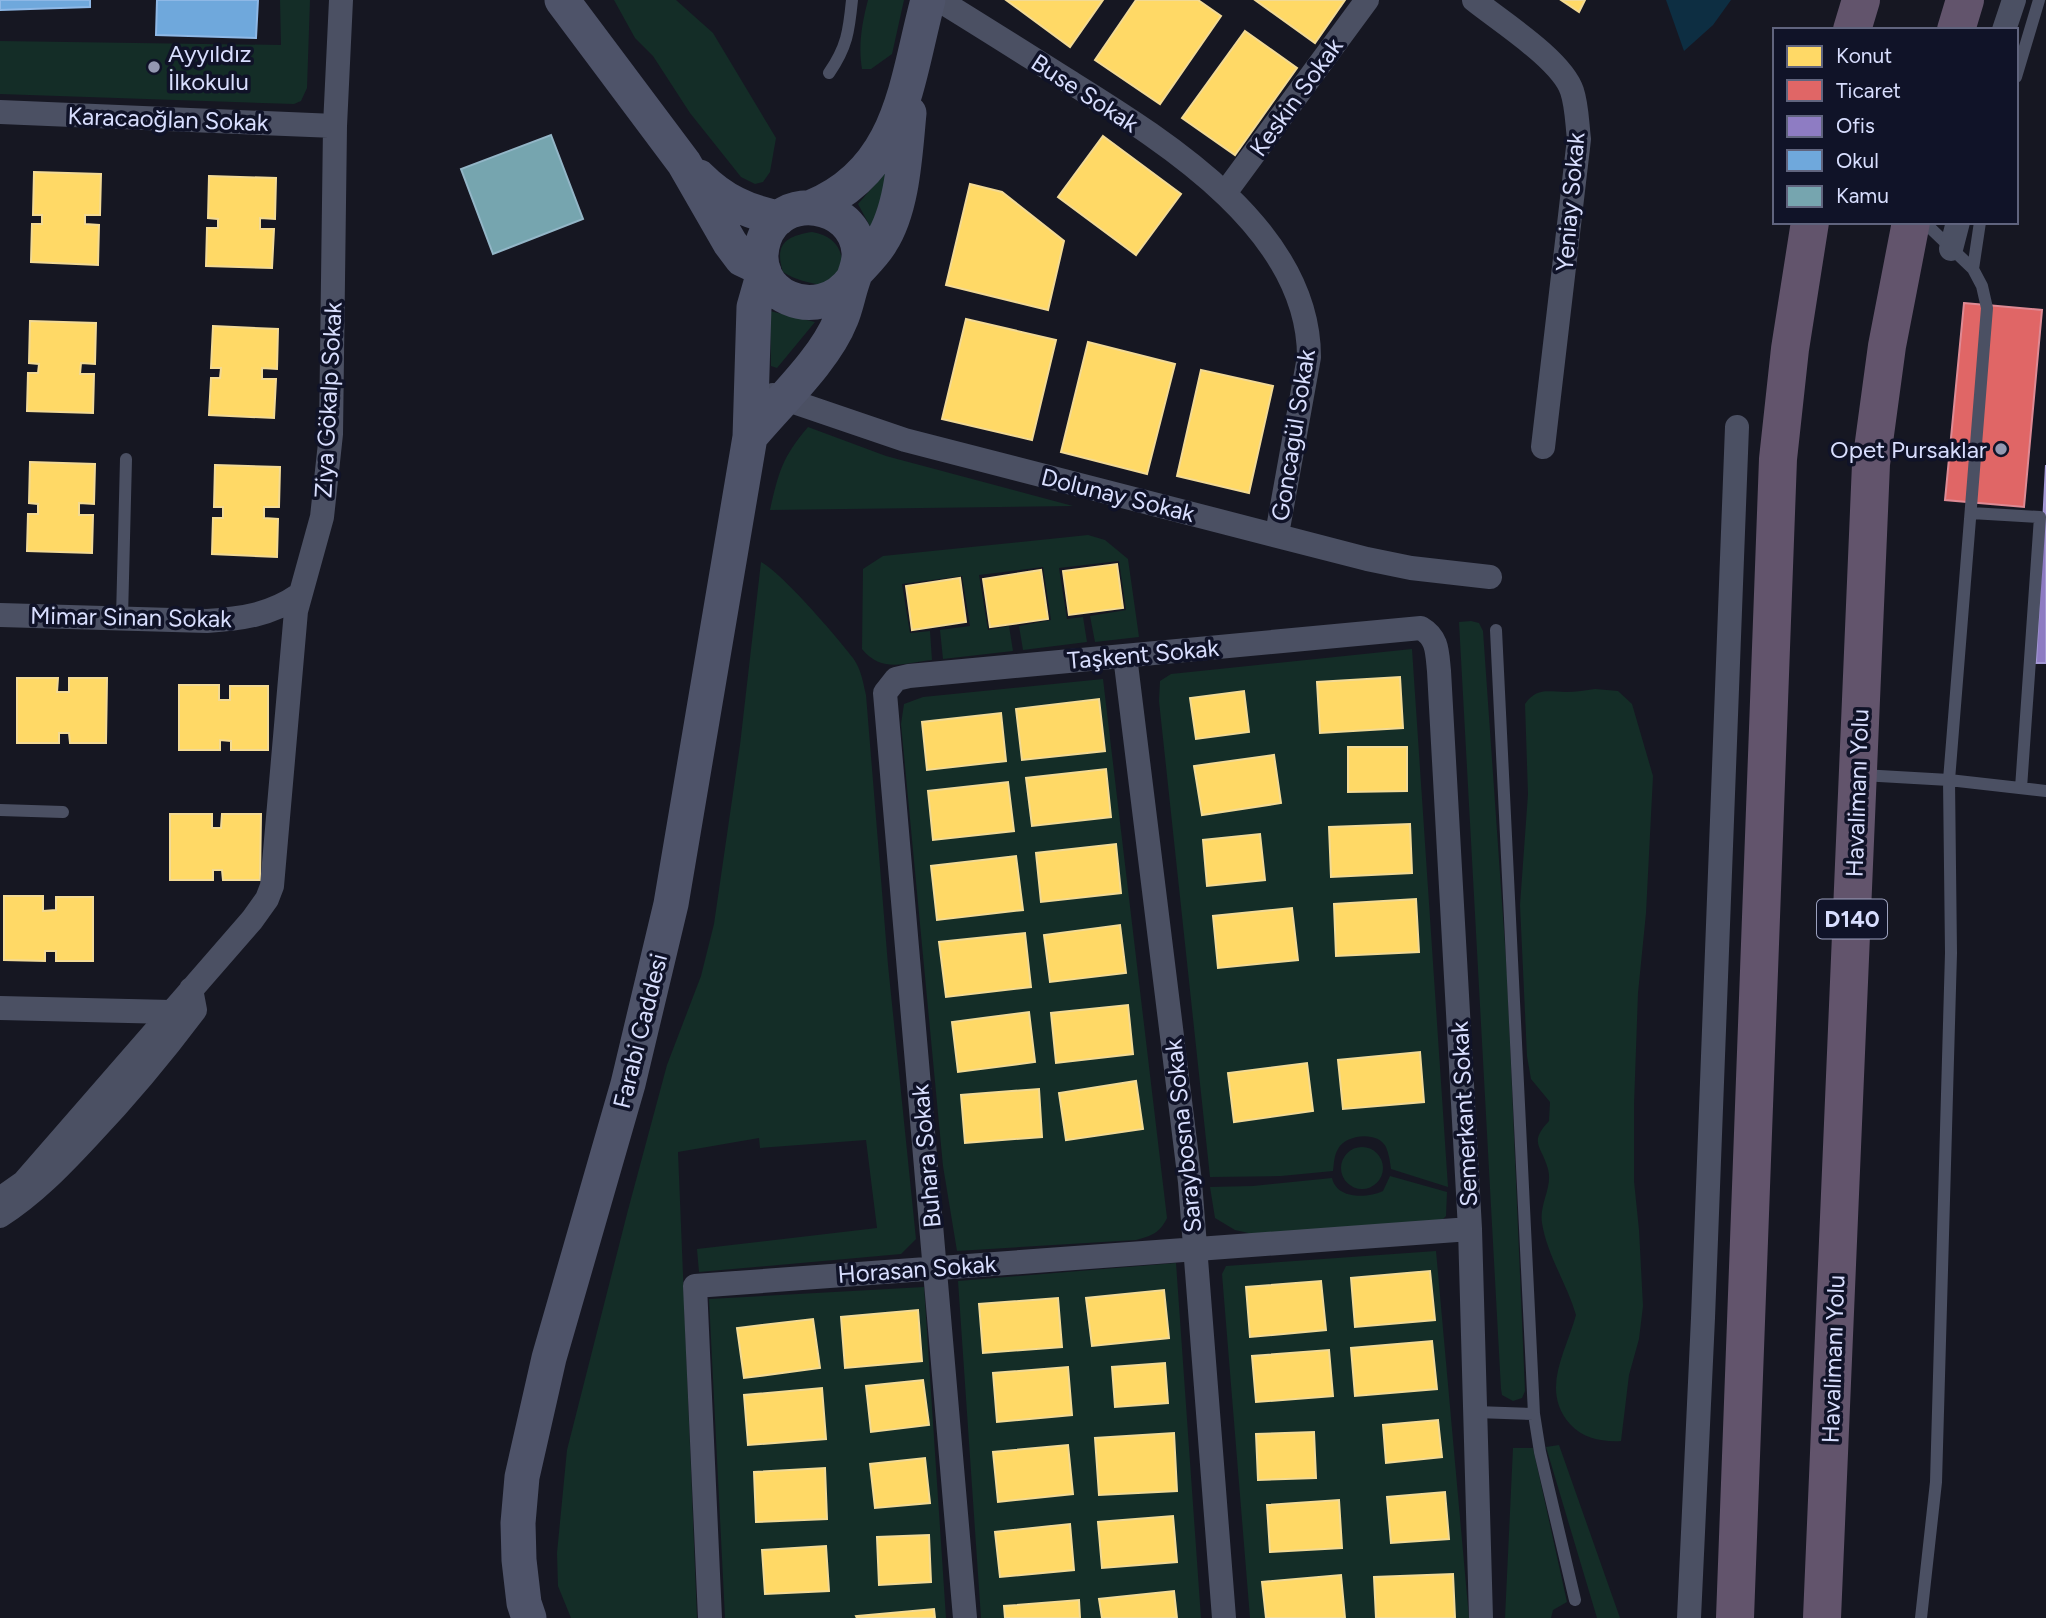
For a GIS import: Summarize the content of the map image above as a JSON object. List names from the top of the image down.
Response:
{
  "streets": {
    "highway": ["Havalimanı Yolu", "D140"],
    "street": [
      "Buse Sokak",
      "Keskin Sokak",
      "Karacaoğlan Sokak",
      "Yeniay Sokak",
      "Ziya Gökalp Sokak",
      "Goncagül Sokak",
      "Dolunay Sokak",
      "Mimar Sinan Sokak",
      "Taşkent Sokak",
      "Farabi Caddesi",
      "Semerkant Sokak",
      "Saraybosna Sokak",
      "Buhara Sokak",
      "Horasan Sokak"
    ]
  },
  "crossings": [
    ["Buse Sokak", "Keskin Sokak"],
    ["Buse Sokak", "Goncagül Sokak"],
    ["Keskin Sokak", "Goncagül Sokak"],
    ["Karacaoğlan Sokak", "Ziya Gökalp Sokak"],
    ["Ziya Gökalp Sokak", "Mimar Sinan Sokak"],
    ["Goncagül Sokak", "Dolunay Sokak"],
    ["Dolunay Sokak", "Farabi Caddesi"],
    ["Taşkent Sokak", "Semerkant Sokak"],
    ["Taşkent Sokak", "Saraybosna Sokak"],
    ["Taşkent Sokak", "Buhara Sokak"],
    ["Semerkant Sokak", "Horasan Sokak"],
    ["Saraybosna Sokak", "Horasan Sokak"],
    ["Buhara Sokak", "Horasan Sokak"]
  ],
  "places": ["Ayyıldız İlkokulu", "Opet Pursaklar"],
  "legend": [
    "Konut",
    "Ticaret",
    "Ofis",
    "Okul",
    "Kamu"
  ]
}
